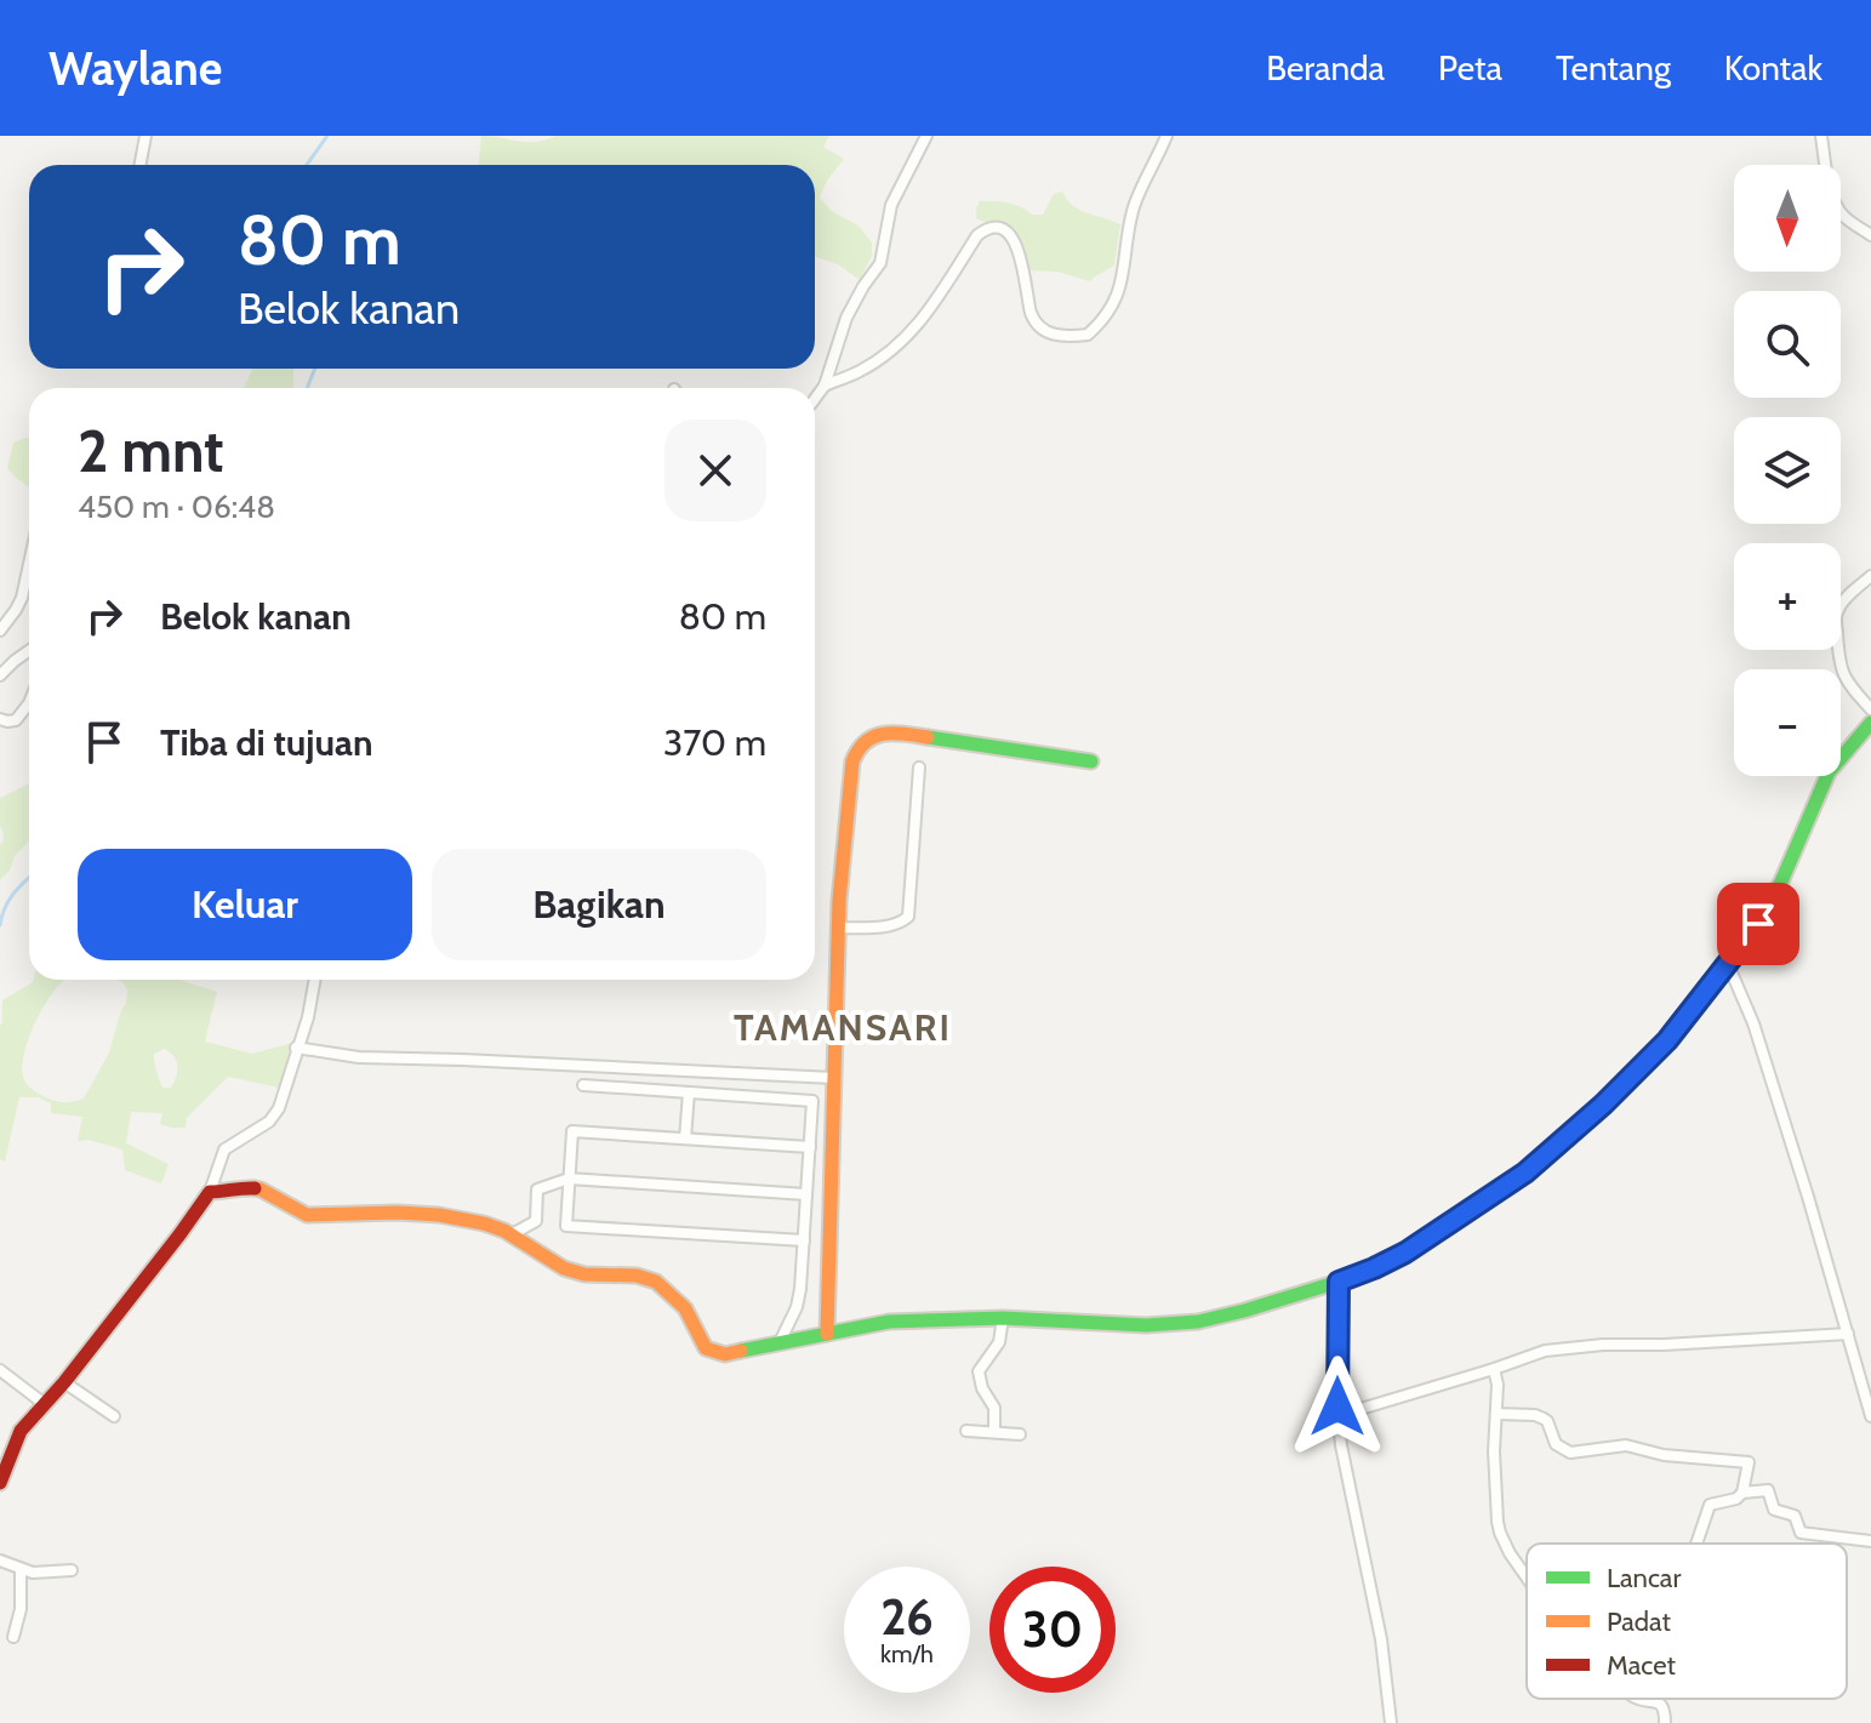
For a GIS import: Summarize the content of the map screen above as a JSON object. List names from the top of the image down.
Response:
{
  "districts": ["TAMANSARI"],
  "legend": ["Lancar", "Padat", "Macet"],
  "north": "bottom",
  "page": {
    "header": "Waylane",
    "nav": [
      "Beranda",
      "Peta",
      "Tentang",
      "Kontak"
    ],
    "map_buttons": ["+", "−"],
    "turn": ["80 m", "Belok kanan"],
    "heading": ["2 mnt", "450 m · 06:48"],
    "list": [
      {
        "name": "Belok kanan",
        "value": "80 m"
      },
      {
        "name": "Tiba di tujuan",
        "value": "370 m"
      }
    ],
    "buttons": ["Keluar", "Bagikan"],
    "speed": "26 km/h",
    "limit": "30"
  }
}
